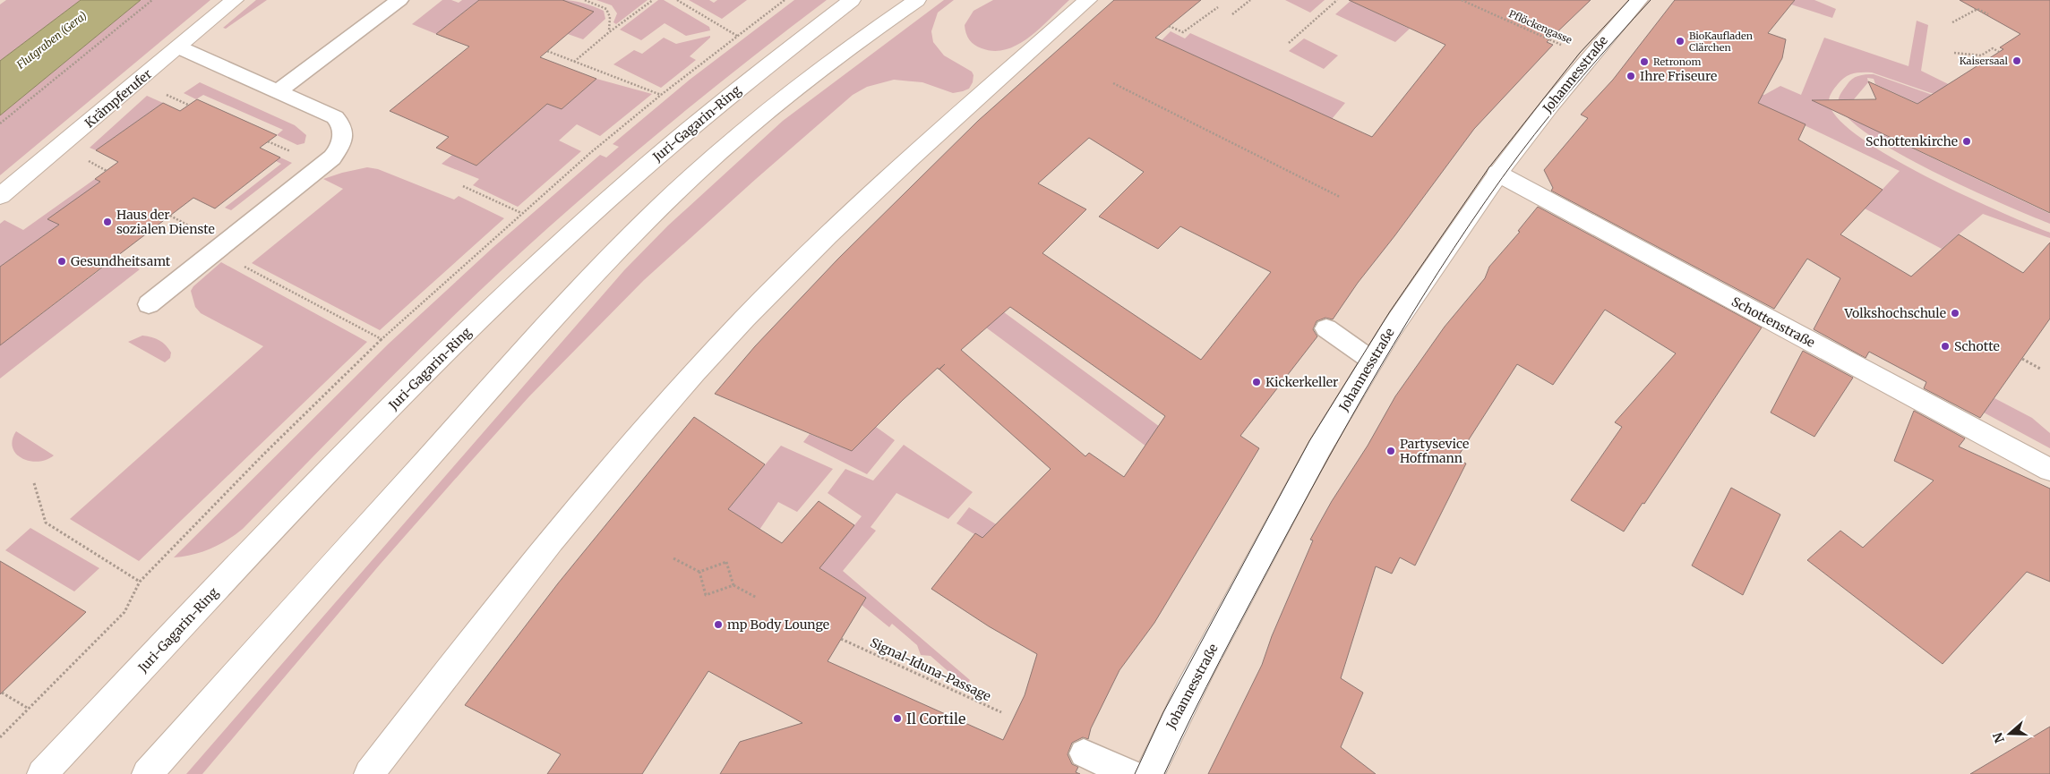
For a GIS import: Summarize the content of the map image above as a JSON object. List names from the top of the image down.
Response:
{
  "streets": {
    "street": [
      "Johannesstraße",
      "Krämpferufer",
      "Juri-Gagarin-Ring",
      "Schottenstraße"
    ],
    "path": ["Pflöckengasse", "Signal-Iduna-Passage"]
  },
  "crossings": [
    ["Pflöckengasse", "Johannesstraße"],
    ["Johannesstraße", "Schottenstraße"]
  ],
  "water": ["Flutgraben (Gera)"],
  "places": [
    "BioKaufladen Clärchen",
    "Kaisersaal",
    "Retronom",
    "Ihre Friseure",
    "Schottenkirche",
    "Haus der sozialen Dienste",
    "Gesundheitsamt",
    "Volkshochschule",
    "Schotte",
    "Kickerkeller",
    "Partysevice Hoffmann",
    "mp Body Lounge",
    "Il Cortile"
  ],
  "north": "left"
}
